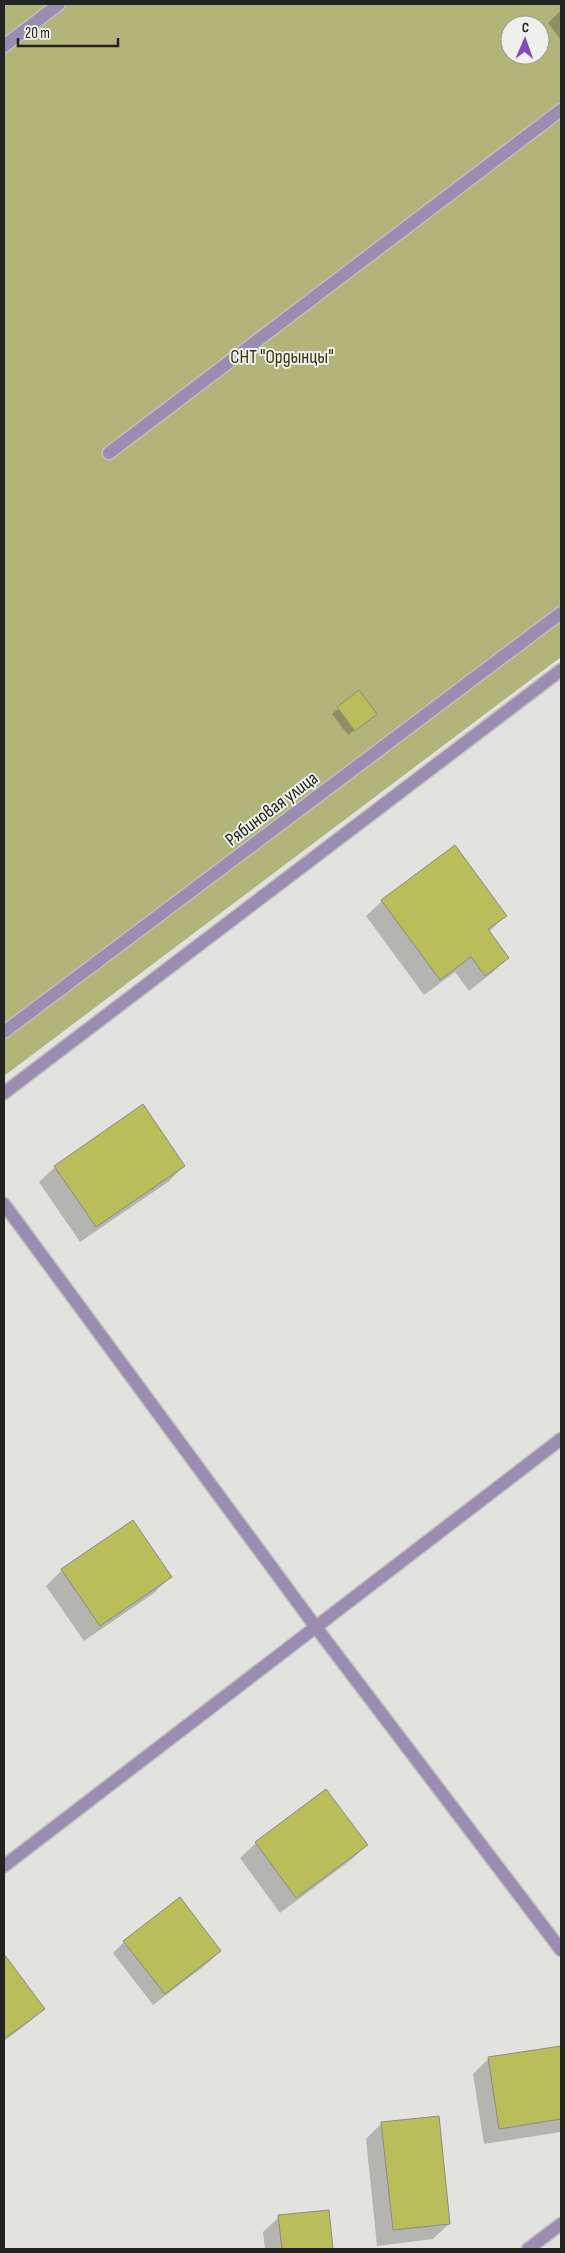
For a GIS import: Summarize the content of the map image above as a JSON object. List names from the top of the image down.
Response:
{
  "streets": {
    "street": ["Рябиновая улица"]
  },
  "parks": ["СНТ \"Ордынцы\""],
  "scale_bar": "20 m",
  "north": "top"
}
